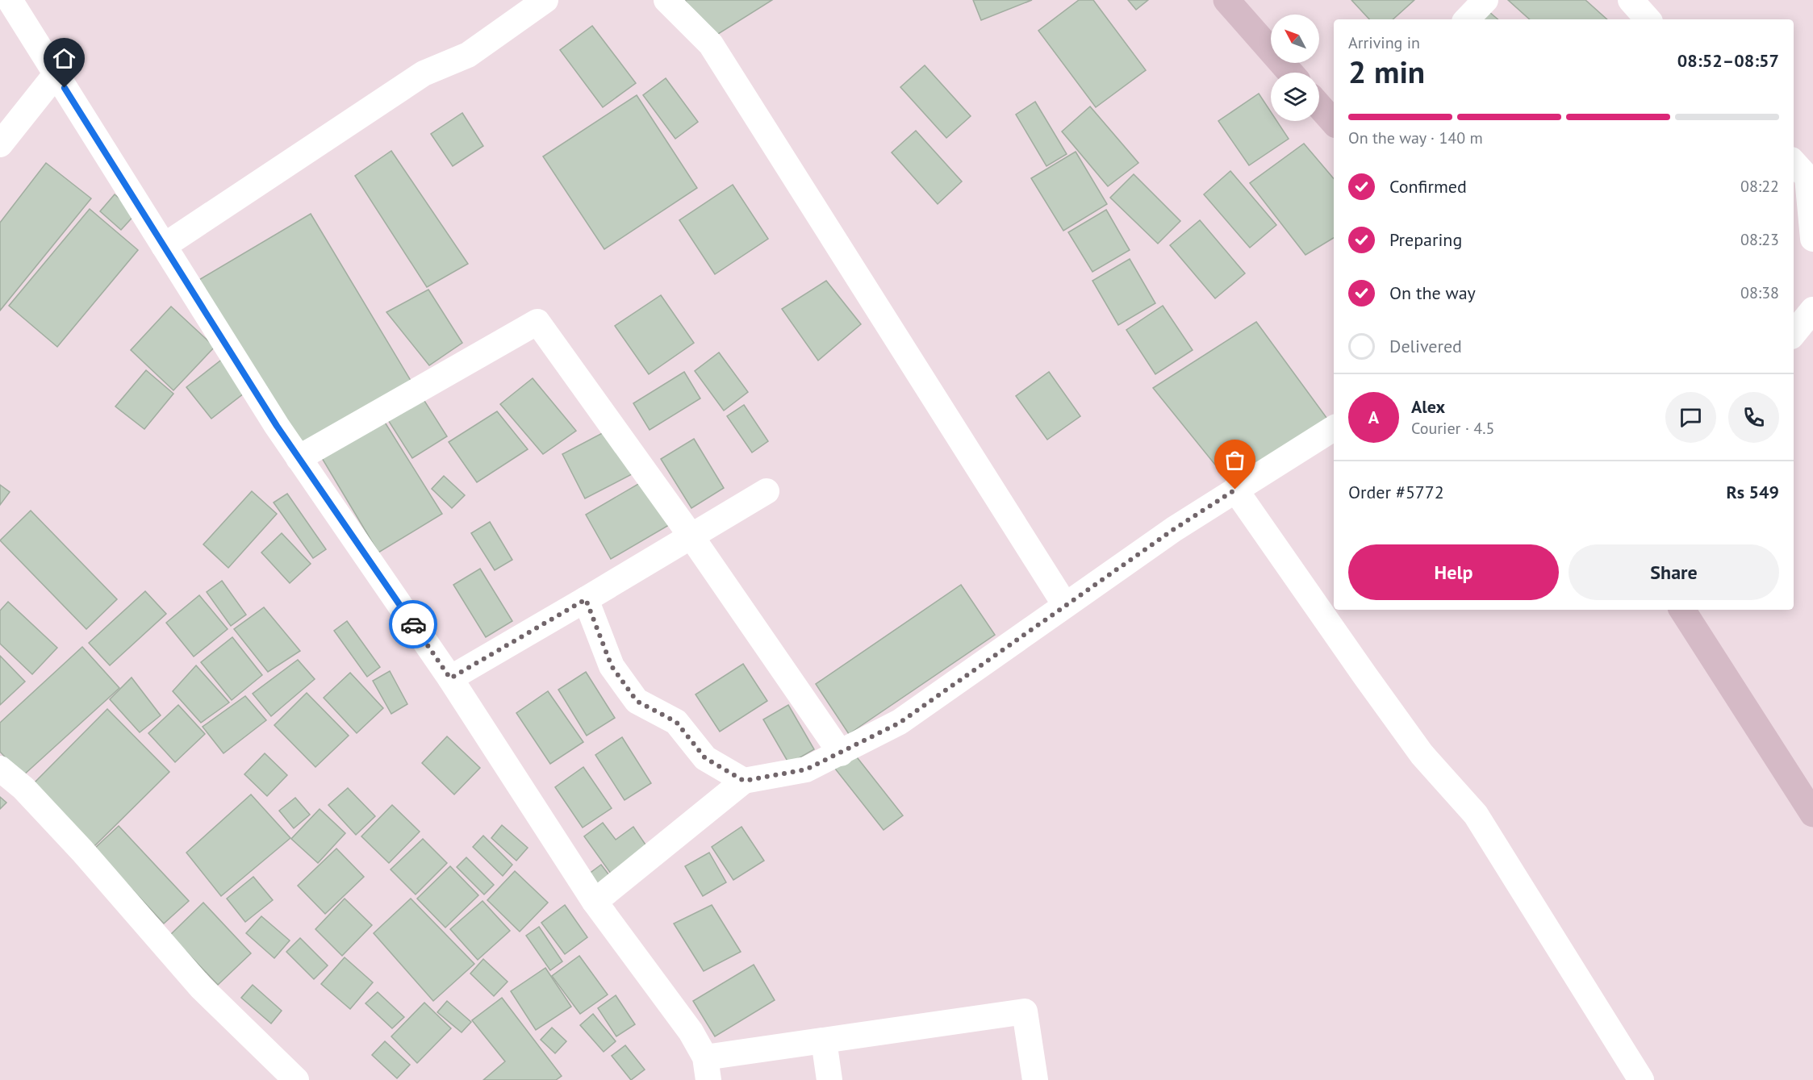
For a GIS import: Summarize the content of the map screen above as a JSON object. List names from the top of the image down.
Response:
{
  "north": "top left",
  "page": {
    "heading": ["2 min", "Arriving in", "08:52–08:57"],
    "panel": [
      "Alex",
      "Courier · 4.5",
      "Order #5772",
      "Rs 549"
    ],
    "bar": "On the way · 140 m",
    "list": [
      ["Confirmed", "08:22"],
      ["Preparing", "08:23"],
      ["On the way", "08:38"],
      "Delivered"
    ],
    "round": "A",
    "buttons": ["Help", "Share"]
  }
}
